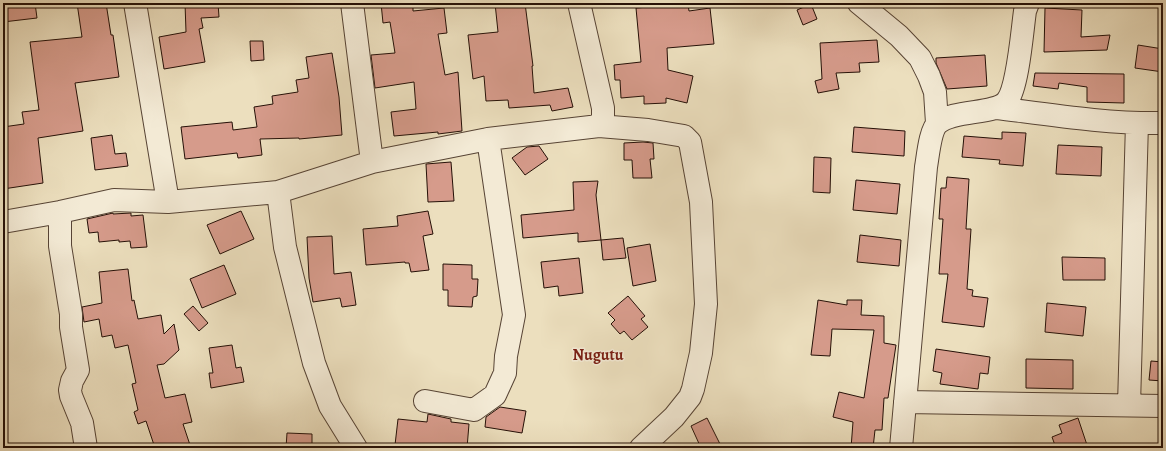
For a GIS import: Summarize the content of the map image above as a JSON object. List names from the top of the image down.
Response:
{
  "districts": ["Nugutu"]
}
